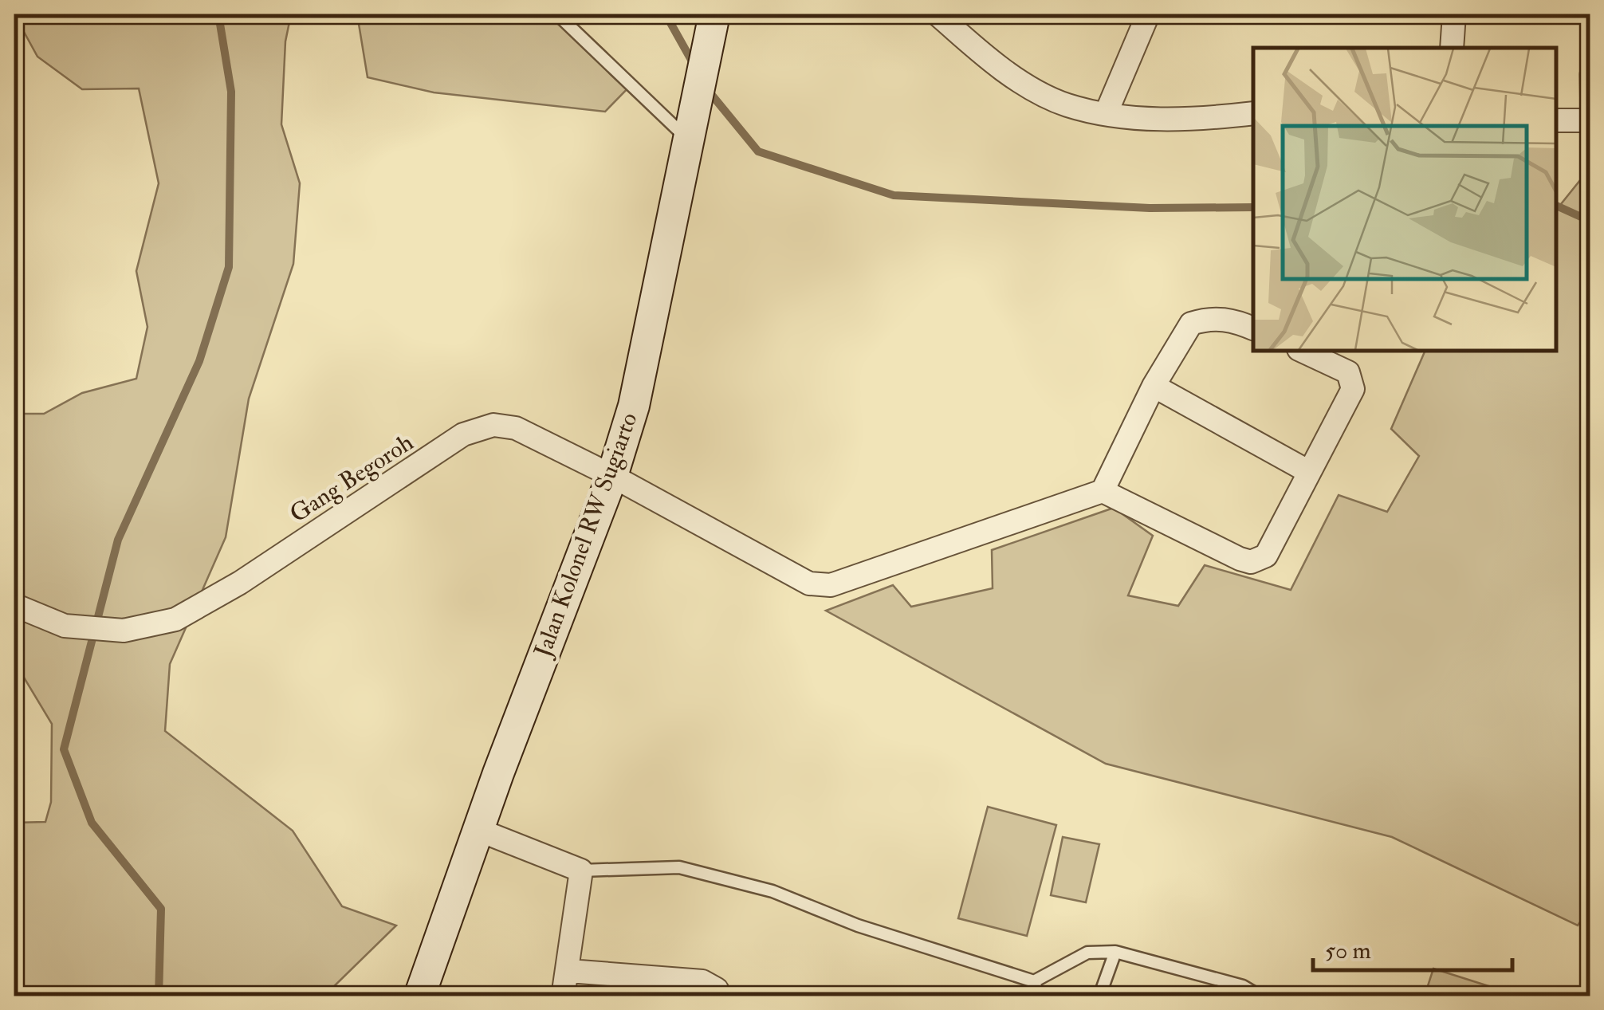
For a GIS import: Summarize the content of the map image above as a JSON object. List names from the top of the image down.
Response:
{
  "streets": {
    "main road": ["Jalan Kolonel RW Sugiarto"],
    "street": ["Gang Begoroh"]
  },
  "crossings": [
    ["Gang Begoroh", "Jalan Kolonel RW Sugiarto"]
  ],
  "scale_bar": "50 m"
}
